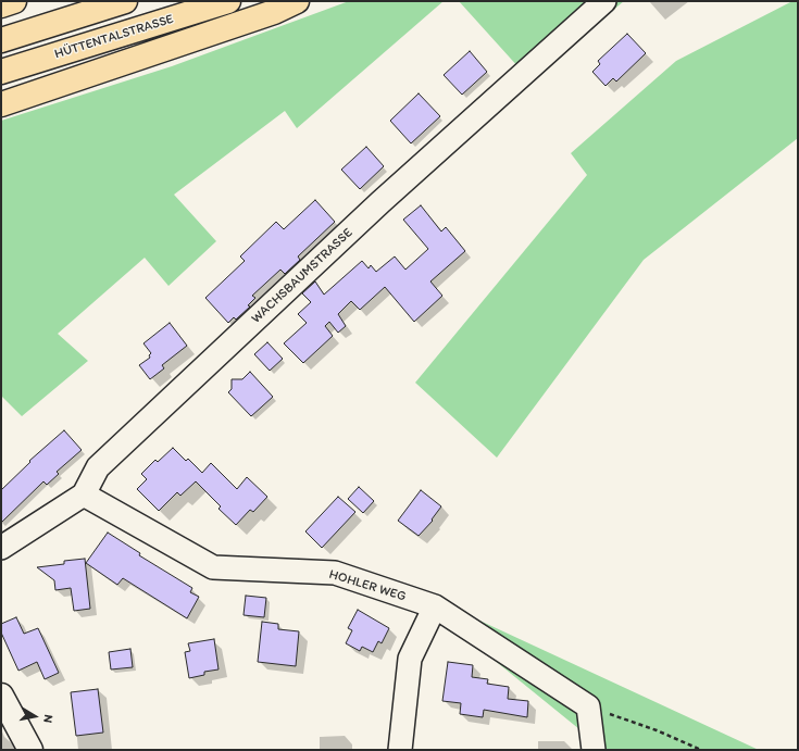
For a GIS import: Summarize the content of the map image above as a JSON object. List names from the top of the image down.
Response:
{
  "streets": {
    "highway": ["HÜTTENTALSTRASSE"],
    "street": ["WACHSBAUMSTRASSE", "HOHLER WEG"]
  },
  "crossings": [
    ["WACHSBAUMSTRASSE", "HOHLER WEG"]
  ],
  "north": "right"
}
